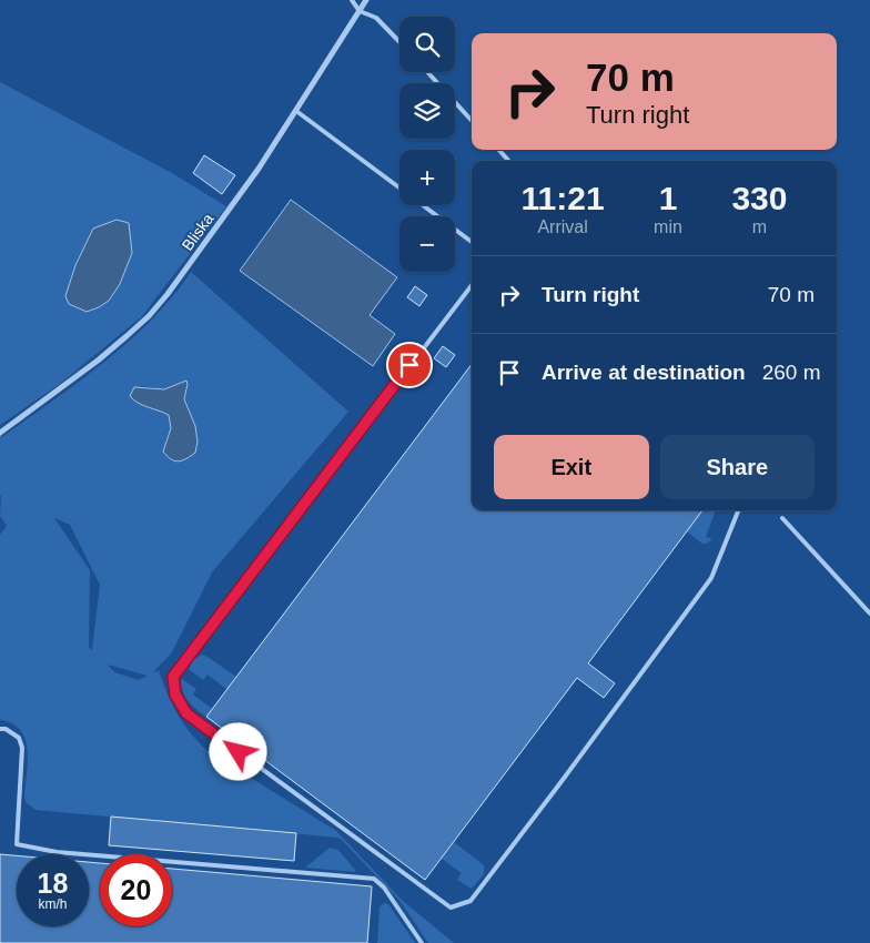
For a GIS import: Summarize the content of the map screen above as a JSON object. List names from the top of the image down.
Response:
{
  "streets": {
    "street": ["Bliska"]
  },
  "page": {
    "map_buttons": ["+", "−"],
    "turn": ["70 m", "Turn right"],
    "eta": [
      "11:21",
      "Arrival",
      "1",
      "min",
      "330",
      "m"
    ],
    "list": [
      {
        "name": "Turn right",
        "value": "70 m"
      },
      {
        "name": "Arrive at destination",
        "value": "260 m"
      }
    ],
    "buttons": ["Exit", "Share"],
    "speed": "18 km/h",
    "limit": "20"
  }
}
